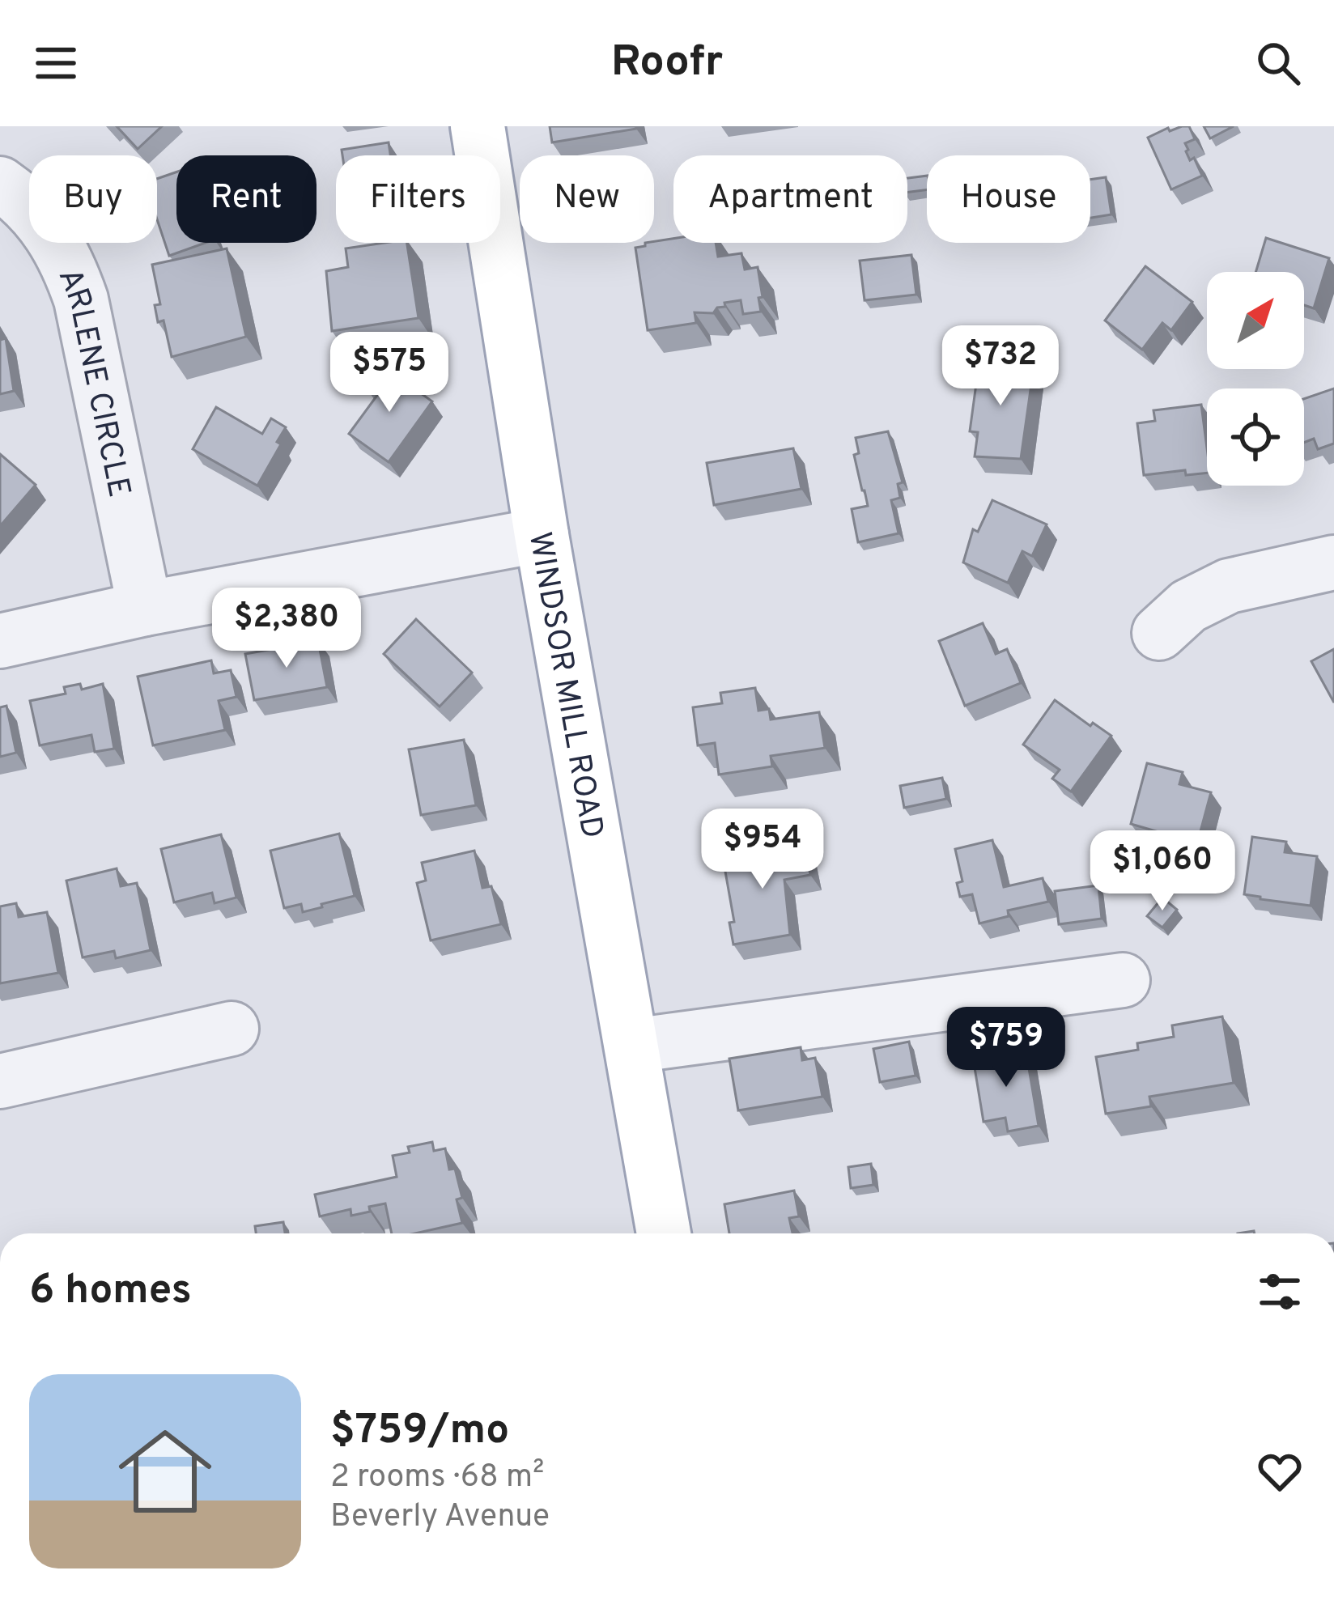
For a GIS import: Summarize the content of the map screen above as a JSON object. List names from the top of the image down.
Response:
{
  "streets": {
    "main road": ["WINDSOR MILL ROAD"],
    "street": ["ARLENE CIRCLE"]
  },
  "north": "top right",
  "page": {
    "header": "Roofr",
    "chip": [
      "Buy",
      "Rent",
      "Filters",
      "New",
      "Apartment",
      "House"
    ],
    "price": [
      "$732",
      "$575",
      "$2,380",
      "$954",
      "$1,060",
      "$759"
    ],
    "heading": "6 homes",
    "list": [
      {
        "name": "$759/mo",
        "note": "2 rooms · 68 m² · Beverly Avenue"
      }
    ]
  }
}
